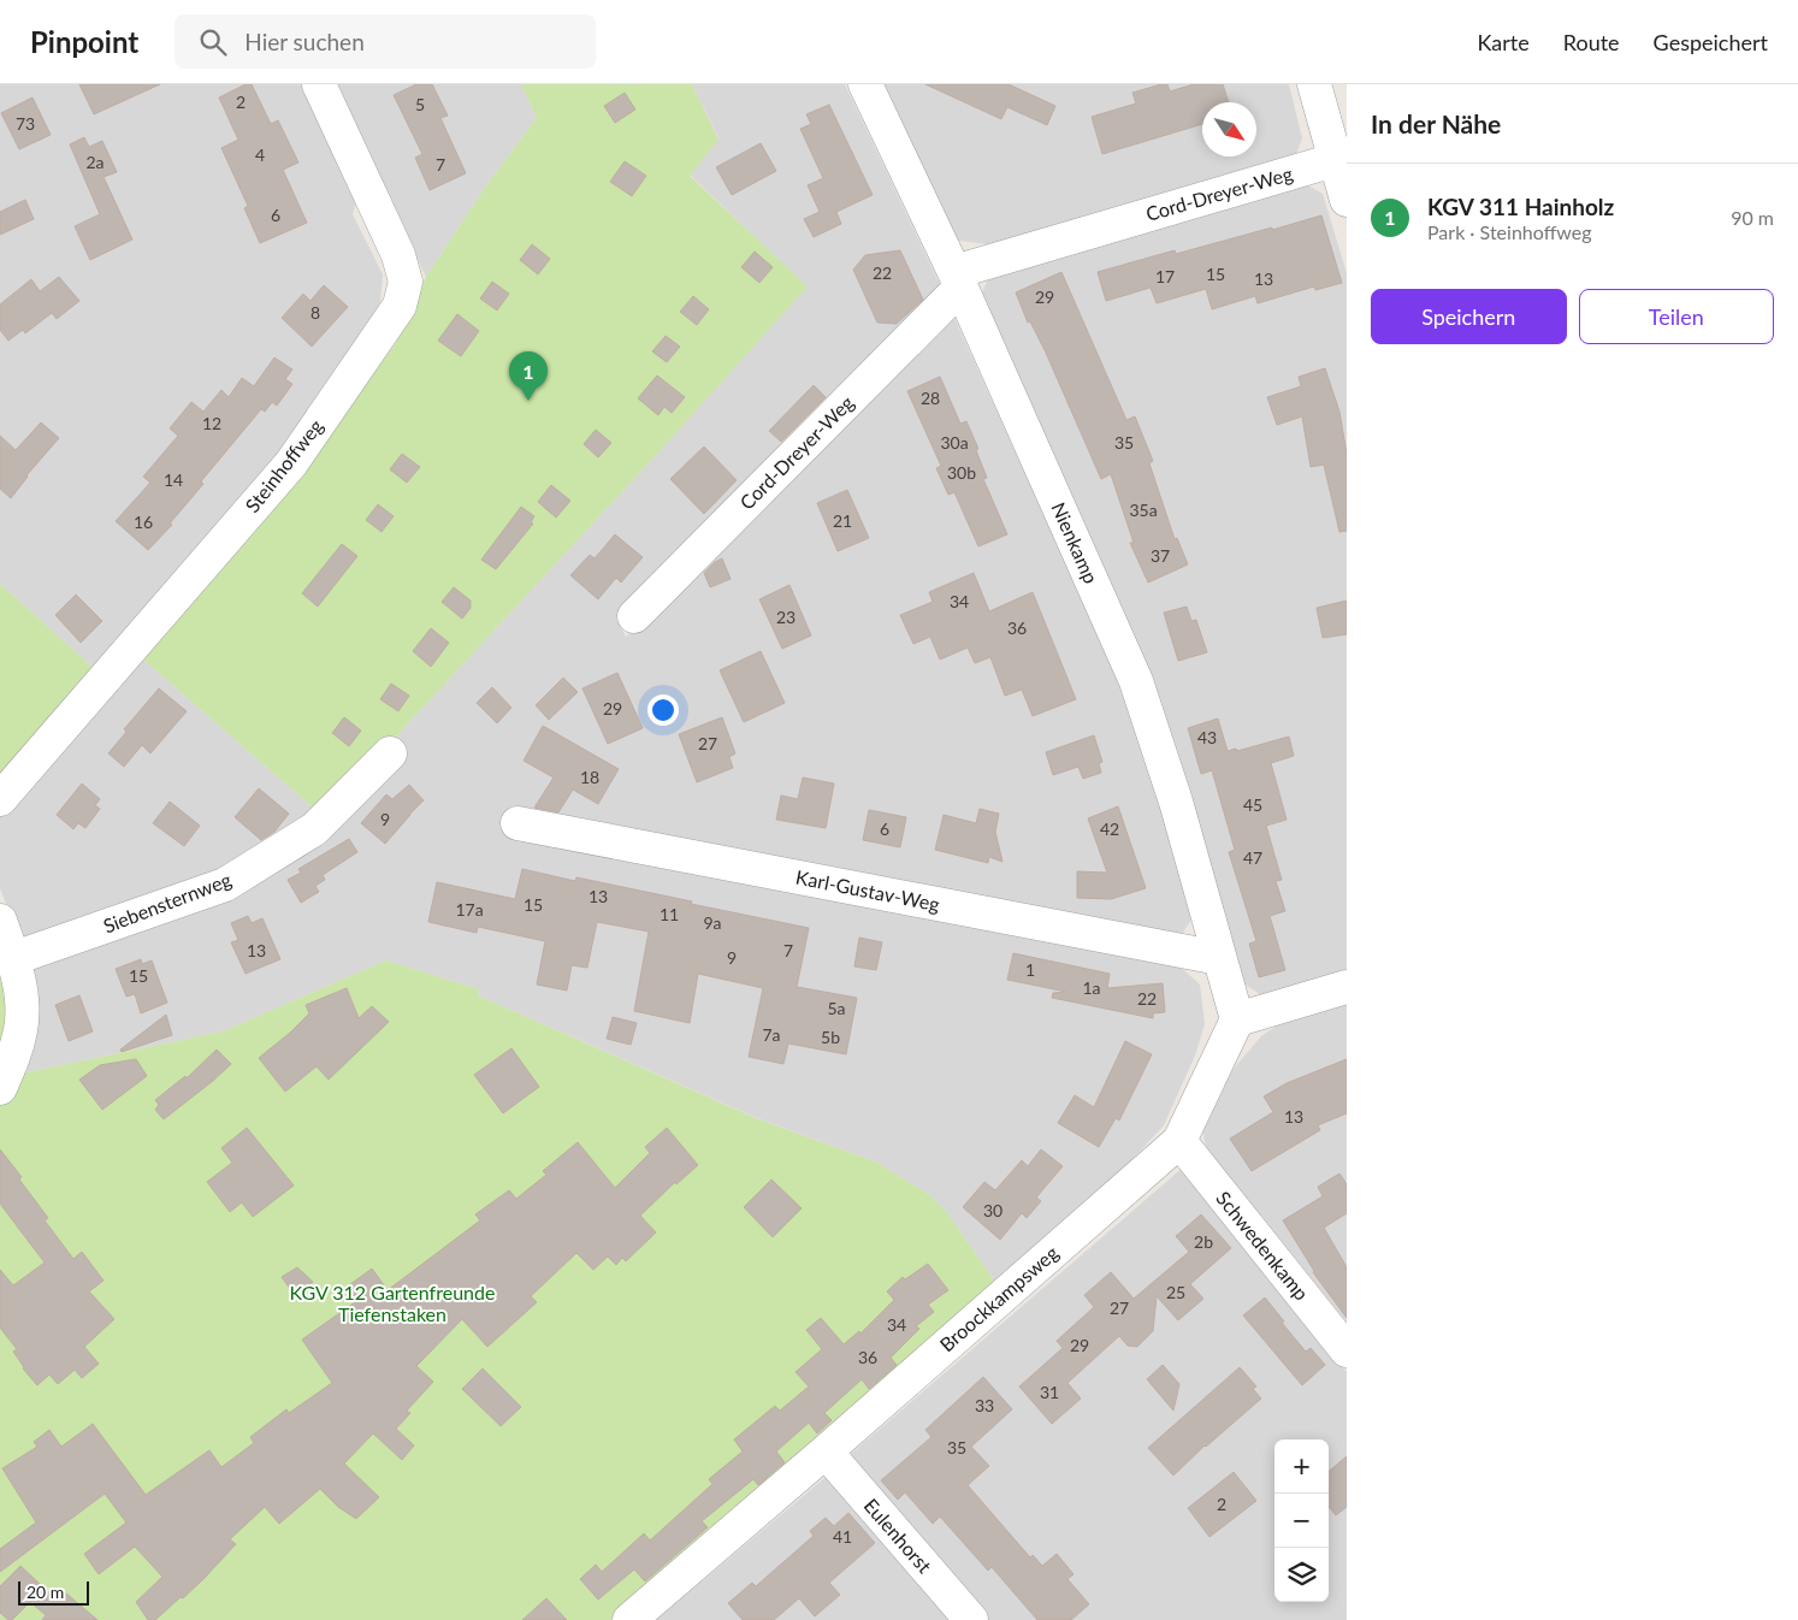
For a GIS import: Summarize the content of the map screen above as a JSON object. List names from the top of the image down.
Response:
{
  "streets": {
    "street": [
      "Cord-Dreyer-Weg",
      "Steinhoffweg",
      "Nienkamp",
      "Karl-Gustav-Weg",
      "Siebensternweg",
      "Schwedenkamp",
      "Broockkampsweg",
      "Eulenhorst"
    ]
  },
  "crossings": [
    ["Cord-Dreyer-Weg", "Nienkamp"],
    ["Nienkamp", "Karl-Gustav-Weg"],
    ["Nienkamp", "Broockkampsweg"],
    ["Schwedenkamp", "Broockkampsweg"],
    ["Broockkampsweg", "Eulenhorst"]
  ],
  "parks": ["KGV 312 Gartenfreunde Tiefenstaken"],
  "house_numbers": [
    "2",
    "5",
    "73",
    "4",
    "2a",
    "7",
    "6",
    "22",
    "15",
    "17",
    "13",
    "29",
    "8",
    "28",
    "12",
    "30a",
    "35",
    "30b",
    "14",
    "35a",
    "21",
    "16",
    "37",
    "34",
    "23",
    "36",
    "29",
    "43",
    "27",
    "18",
    "45",
    "9",
    "6",
    "42",
    "47",
    "13",
    "15",
    "17a",
    "11",
    "9a",
    "13",
    "7",
    "9",
    "1",
    "15",
    "1a",
    "22",
    "5a",
    "7a",
    "5b",
    "13",
    "30",
    "2b",
    "25",
    "27",
    "34",
    "29",
    "36",
    "31",
    "33",
    "35",
    "2",
    "41"
  ],
  "scale_bar": "20 m",
  "north": "bottom right",
  "page": {
    "header": "Pinpoint",
    "search": "Hier suchen",
    "nav": ["Karte", "Route", "Gespeichert"],
    "heading": "In der Nähe",
    "list": [
      {
        "mark": "1",
        "name": "KGV 311 Hainholz",
        "note": "Park · Steinhoffweg",
        "value": "90 m"
      }
    ],
    "buttons": ["Speichern", "Teilen"],
    "pins": "1",
    "map_buttons": ["+", "−"],
    "scale": "20 m"
  }
}
